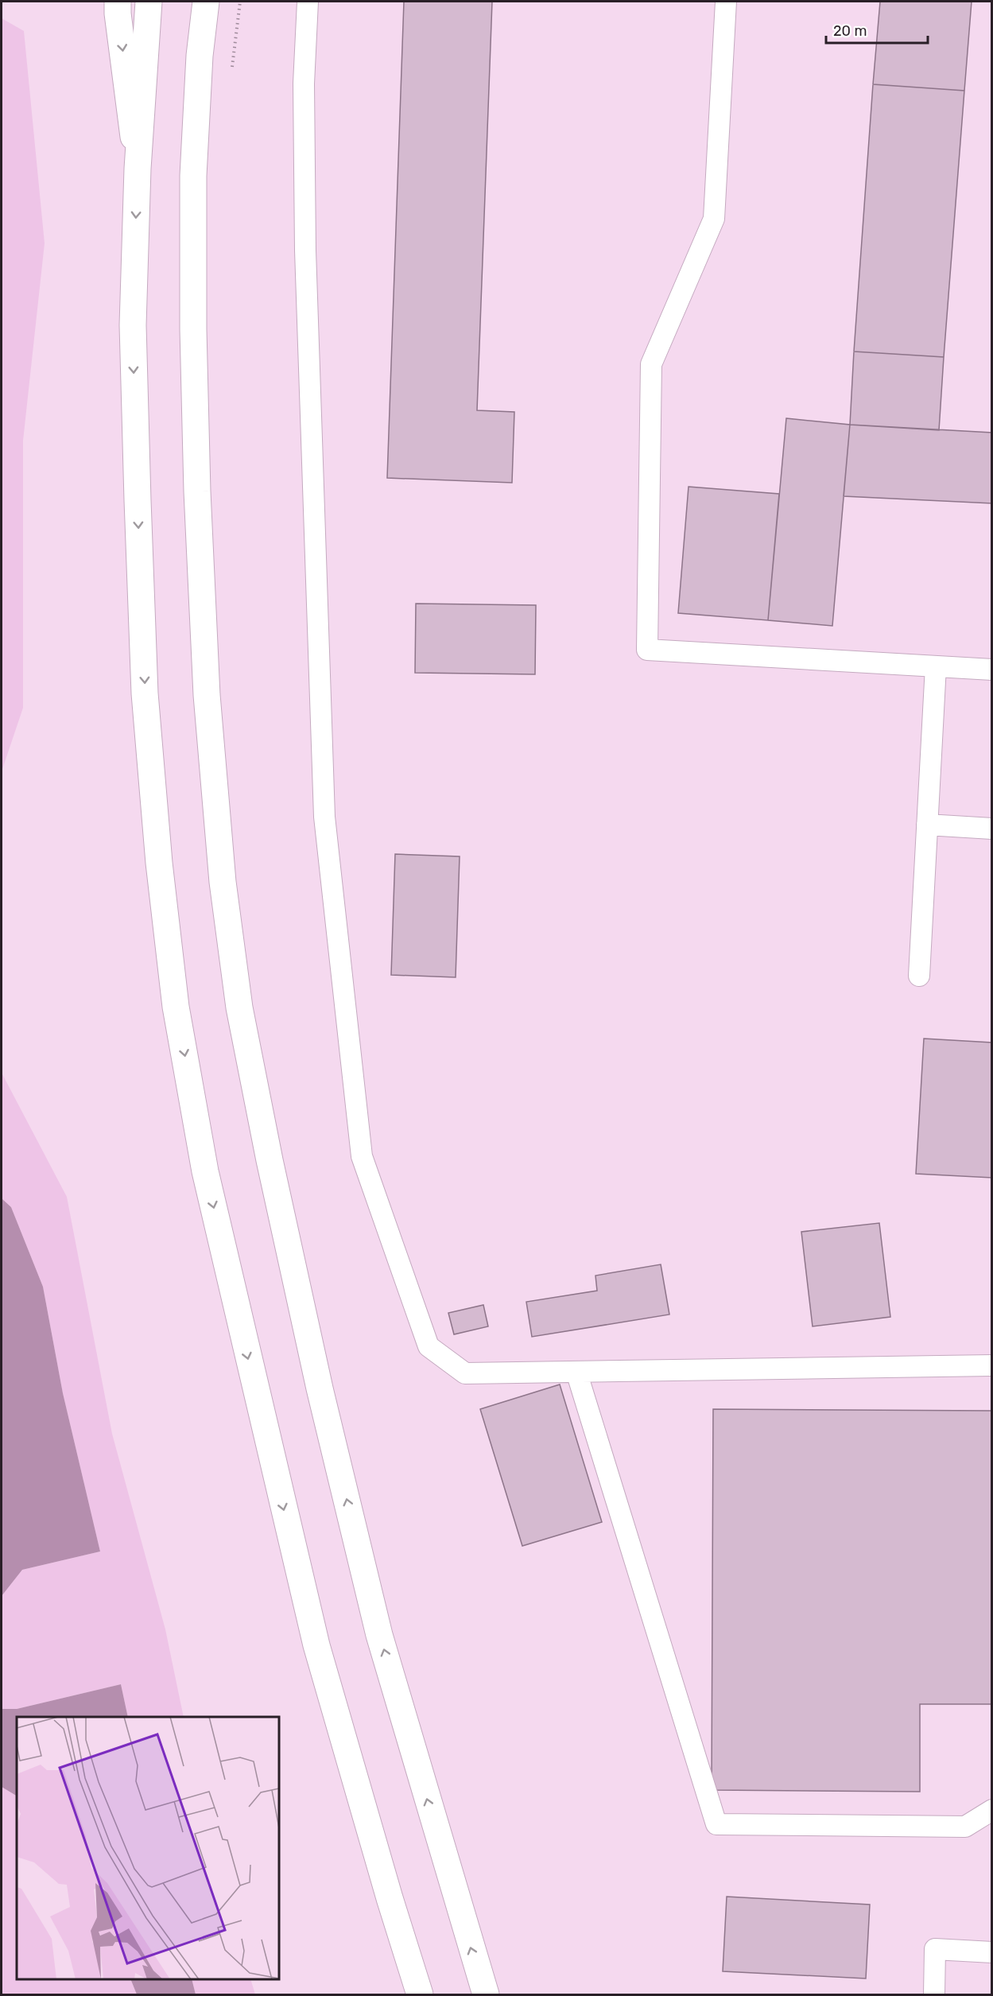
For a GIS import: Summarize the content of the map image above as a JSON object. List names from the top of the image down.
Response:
{
  "scale_bar": "20 m"
}
